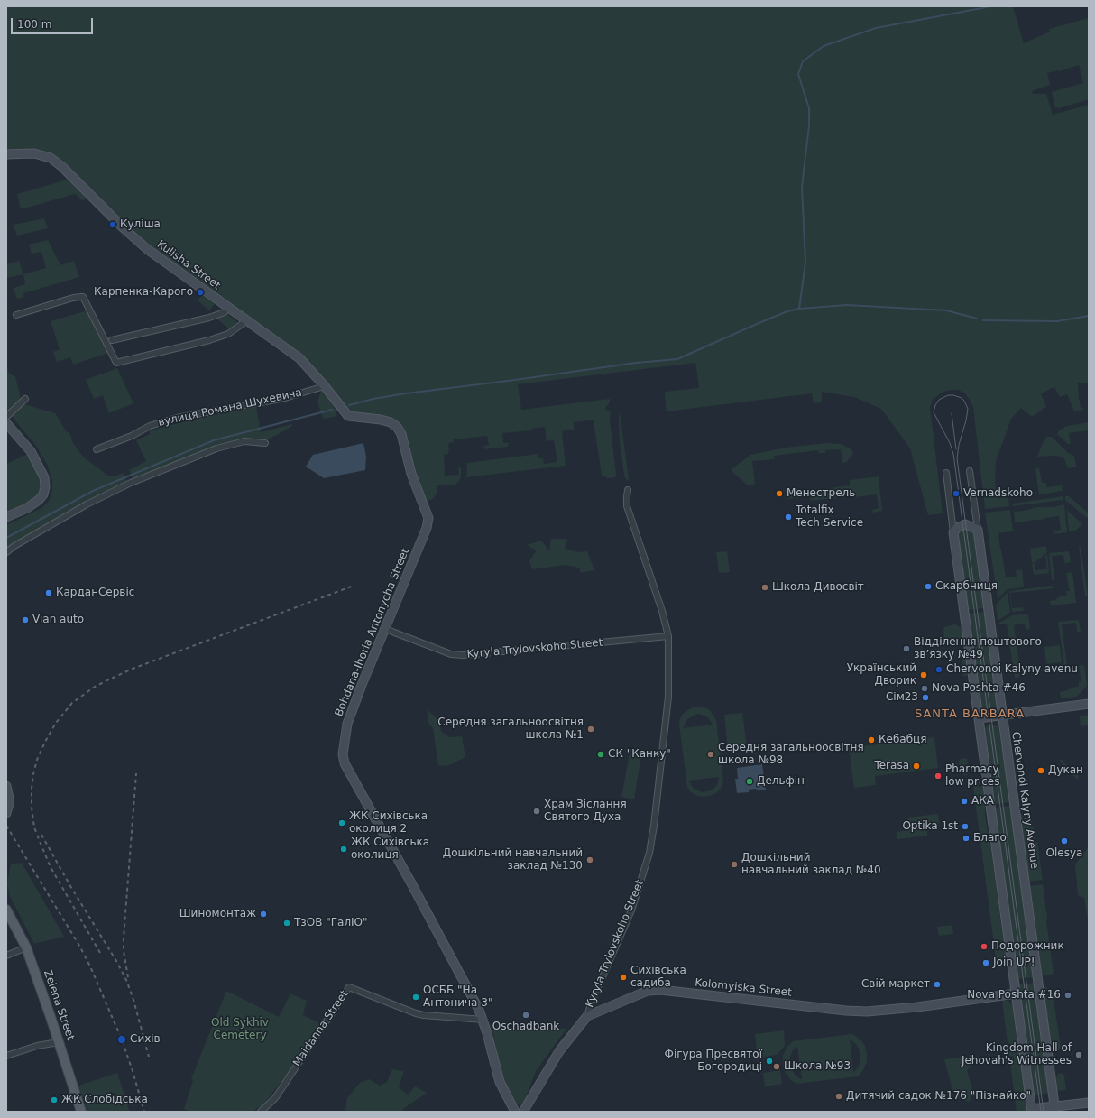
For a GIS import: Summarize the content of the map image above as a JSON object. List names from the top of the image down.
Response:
{
  "streets": {
    "main road": [
      "Kulisha Street",
      "Bohdana-Ihoria Antonycha Street",
      "Chervonoi Kalyny Avenue",
      "Kolomyiska Street",
      "Zelena Street"
    ],
    "street": ["вулиця Романа Шухевича", "Kyryla Trylovskoho Street", "Maidanna Street"]
  },
  "crossings": [
    ["Kulisha Street", "вулиця Романа Шухевича"],
    ["Kulisha Street", "Bohdana-Ihoria Antonycha Street"],
    ["Bohdana-Ihoria Antonycha Street", "Kyryla Trylovskoho Street"],
    ["Bohdana-Ihoria Antonycha Street", "Maidanna Street"],
    ["Kyryla Trylovskoho Street", "Kolomyiska Street"]
  ],
  "districts": ["SANTA BARBARA"],
  "parks": ["Old Sykhiv Cemetery"],
  "places": [
    "Куліша",
    "Карпенка-Карого",
    "Менестрель",
    "Vernadskoho",
    "Totalfix Tech Service",
    "Скарбниця",
    "Школа Дивосвіт",
    "КарданСервіс",
    "Vian auto",
    "Відділення поштового зв’язку №49",
    "Chervonoi Kalyny avenu",
    "Український Дворик",
    "Nova Poshta #46",
    "Сім23",
    "Середня загальноосвітня школа №1",
    "Кебабця",
    "СК \"Канку\"",
    "Середня загальноосвітня школа №98",
    "Terasa",
    "Дукан",
    "Pharmacy low prices",
    "Дельфін",
    "АКА",
    "Храм Зіслання Святого Духа",
    "ЖК Сихівська околиця 2",
    "Оptika 1st",
    "Благо",
    "Olesya",
    "ЖК Сихівська околиця",
    "Дошкільний навчальний заклад №130",
    "Дошкільний навчальний заклад №40",
    "Шиномонтаж",
    "ТзОВ \"ГалІО\"",
    "Подорожник",
    "Join UP!",
    "Сихівська садиба",
    "Свiй маркет",
    "Nova Poshta #16",
    "ОСББ \"На Антонича 3\"",
    "Oschadbank",
    "Сихів",
    "Kingdom Hall of Jehovah's Witnesses",
    "Фігура Пресвятої Богородиці",
    "Школа №93",
    "Дитячий садок №176 \"Пізнайко\"",
    "ЖК Слобідська"
  ],
  "scale_bar": "100 m"
}
